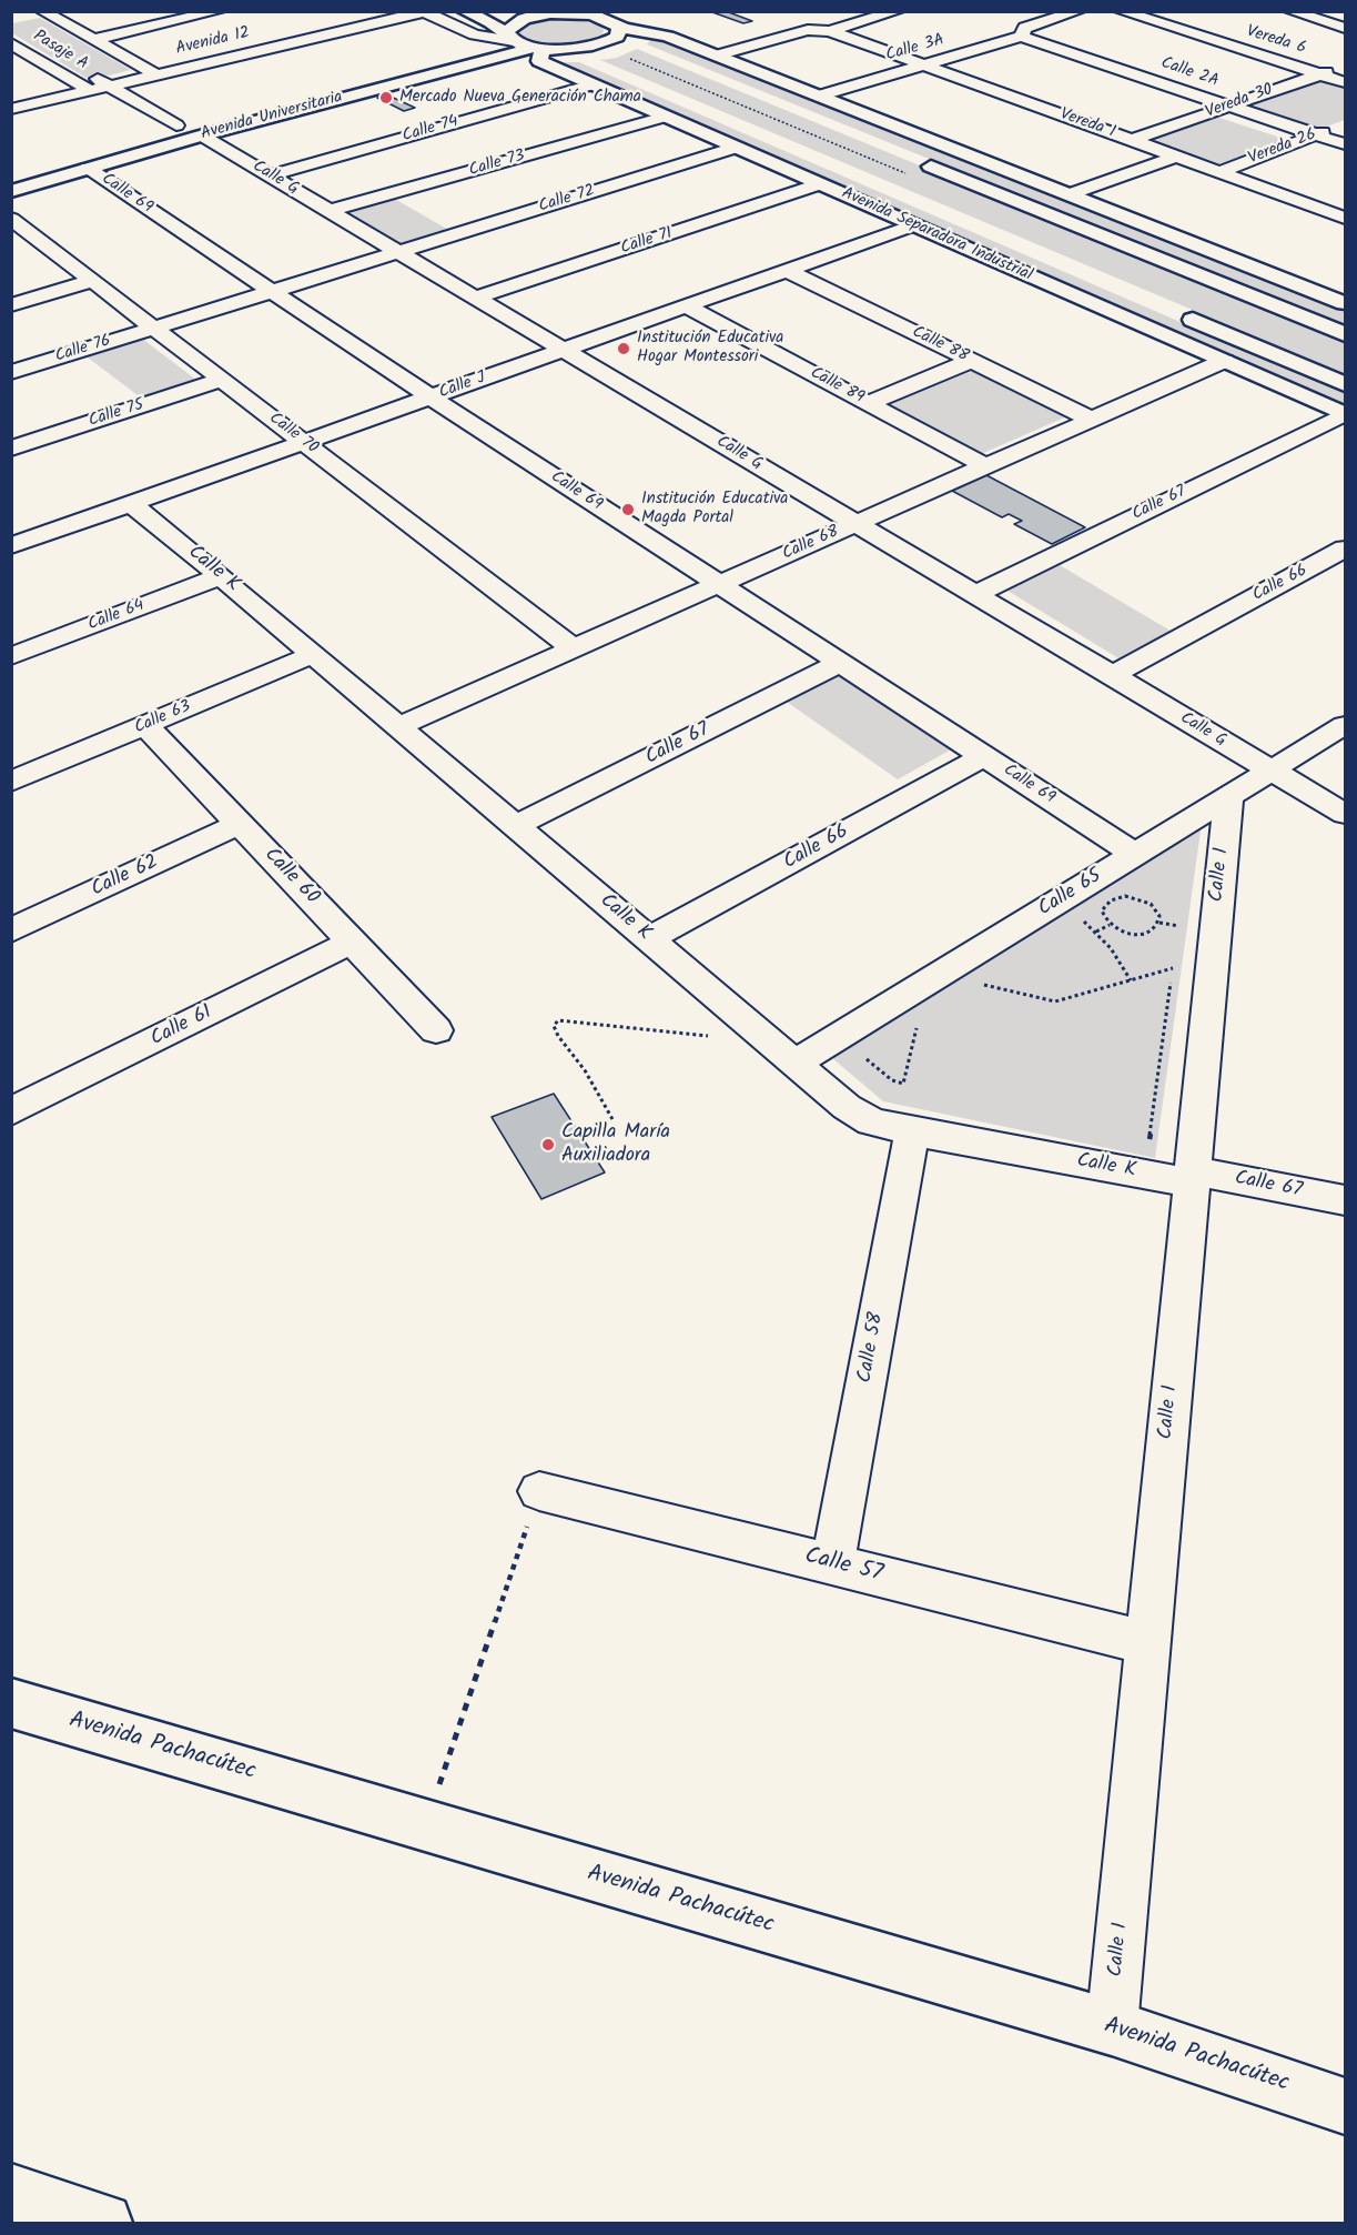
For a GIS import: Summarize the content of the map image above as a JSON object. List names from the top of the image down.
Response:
{
  "streets": {
    "street": [
      "Vereda 6",
      "Avenida 12",
      "Calle 3A",
      "Pasaje A",
      "Calle 2A",
      "Vereda 30",
      "Avenida Universitaria",
      "Vereda 1",
      "Calle 74",
      "Vereda 26",
      "Calle 73",
      "Calle G",
      "Calle 69",
      "Calle 72",
      "Avenida Separadora Industrial",
      "Calle 71",
      "Calle 88",
      "Calle 76",
      "Calle J",
      "Calle 89",
      "Calle 75",
      "Calle 70",
      "Calle 67",
      "Calle 68",
      "Calle K",
      "Calle 66",
      "Calle 64",
      "Calle 63",
      "Calle 1",
      "Calle 62",
      "Calle 60",
      "Calle 65",
      "Calle 61",
      "Calle 58",
      "Calle 57",
      "Avenida Pachacútec"
    ]
  },
  "crossings": [
    ["Vereda 6", "Vereda 30"],
    ["Avenida 12", "Pasaje A"],
    ["Avenida 12", "Avenida Separadora Industrial"],
    ["Calle 3A", "Calle 2A"],
    ["Calle 3A", "Vereda 1"],
    ["Pasaje A", "Avenida Universitaria"],
    ["Calle 2A", "Vereda 30"],
    ["Calle 2A", "Vereda 26"],
    ["Vereda 30", "Vereda 1"],
    ["Avenida Universitaria", "Calle G"],
    ["Avenida Universitaria", "Calle 69"],
    ["Avenida Universitaria", "Avenida Separadora Industrial"],
    ["Vereda 1", "Vereda 26"],
    ["Calle 74", "Calle G"],
    ["Calle 74", "Avenida Separadora Industrial"],
    ["Calle 73", "Calle G"],
    ["Calle 73", "Avenida Separadora Industrial"],
    ["Calle G", "Calle 72"],
    ["Calle G", "Calle 71"],
    ["Calle G", "Calle J"],
    ["Calle G", "Calle 67"],
    ["Calle G", "Calle 68"],
    ["Calle G", "Calle 66"],
    ["Calle G", "Calle 65"],
    ["Calle 69", "Calle 72"],
    ["Calle 69", "Calle 76"],
    ["Calle 69", "Calle J"],
    ["Calle 69", "Calle 67"],
    ["Calle 69", "Calle 68"],
    ["Calle 69", "Calle 66"],
    ["Calle 69", "Calle 65"],
    ["Calle 72", "Avenida Separadora Industrial"],
    ["Calle 72", "Calle 76"],
    ["Avenida Separadora Industrial", "Calle 71"],
    ["Avenida Separadora Industrial", "Calle J"],
    ["Avenida Separadora Industrial", "Calle 67"],
    ["Avenida Separadora Industrial", "Calle 68"],
    ["Calle 88", "Calle J"],
    ["Calle 88", "Calle 68"],
    ["Calle 76", "Calle 70"],
    ["Calle J", "Calle 89"],
    ["Calle J", "Calle 70"],
    ["Calle J", "Calle K"],
    ["Calle 89", "Calle 68"],
    ["Calle 75", "Calle 70"],
    ["Calle 70", "Calle 68"],
    ["Calle 67", "Calle K"],
    ["Calle 67", "Calle 1"],
    ["Calle 68", "Calle K"],
    ["Calle K", "Calle 66"],
    ["Calle K", "Calle 64"],
    ["Calle K", "Calle 63"],
    ["Calle K", "Calle 1"],
    ["Calle K", "Calle 65"],
    ["Calle K", "Calle 58"],
    ["Calle 63", "Calle 60"],
    ["Calle 1", "Calle 65"],
    ["Calle 1", "Calle 57"],
    ["Calle 1", "Avenida Pachacútec"],
    ["Calle 62", "Calle 60"],
    ["Calle 60", "Calle 61"],
    ["Calle 58", "Calle 57"]
  ],
  "places": [
    "Mercado Nueva Generación Chama",
    "Institución Educativa Hogar Montessori",
    "Institución Educativa Magda Portal",
    "Capilla María Auxiliadora"
  ]
}
